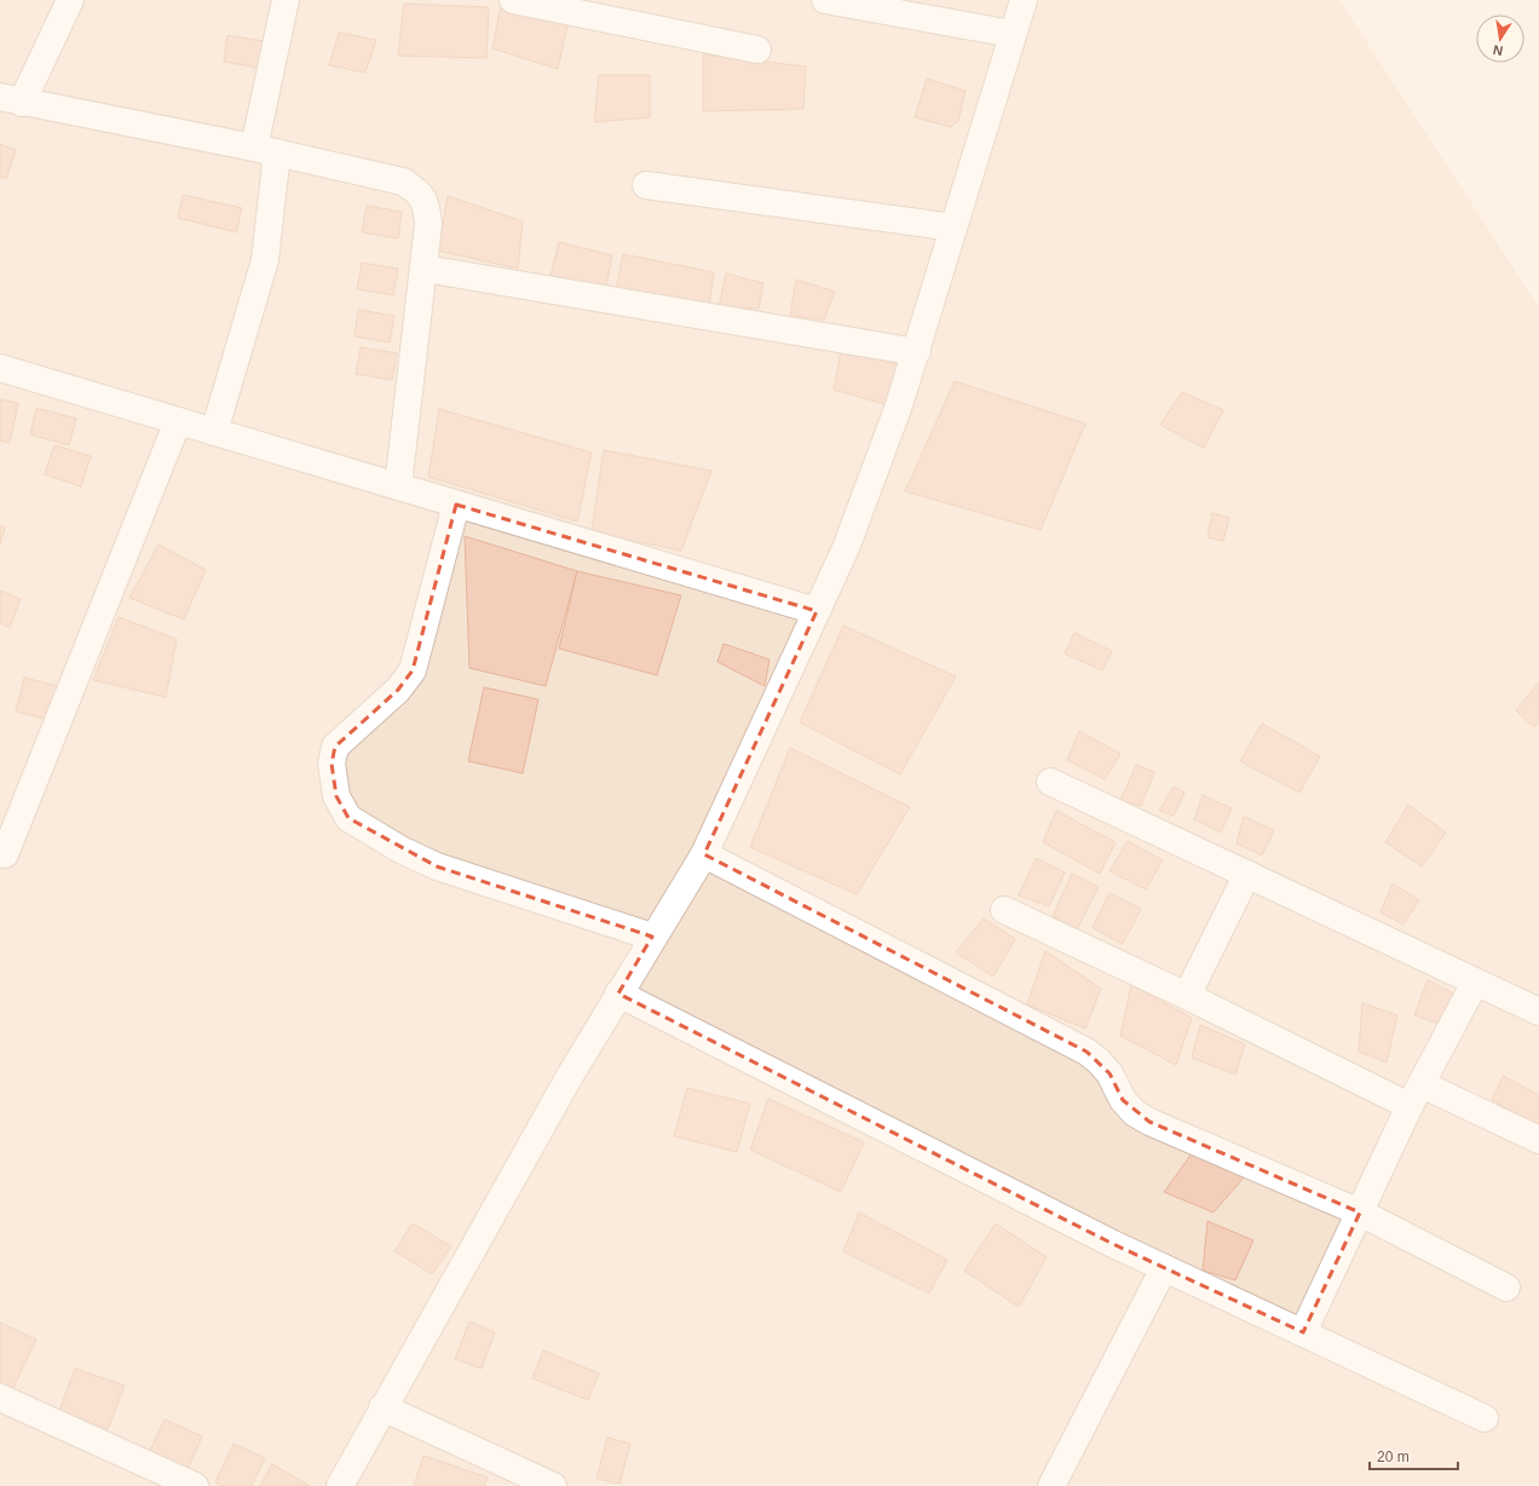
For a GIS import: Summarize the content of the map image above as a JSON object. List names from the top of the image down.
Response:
{
  "scale_bar": "20 m",
  "north": "bottom"
}
